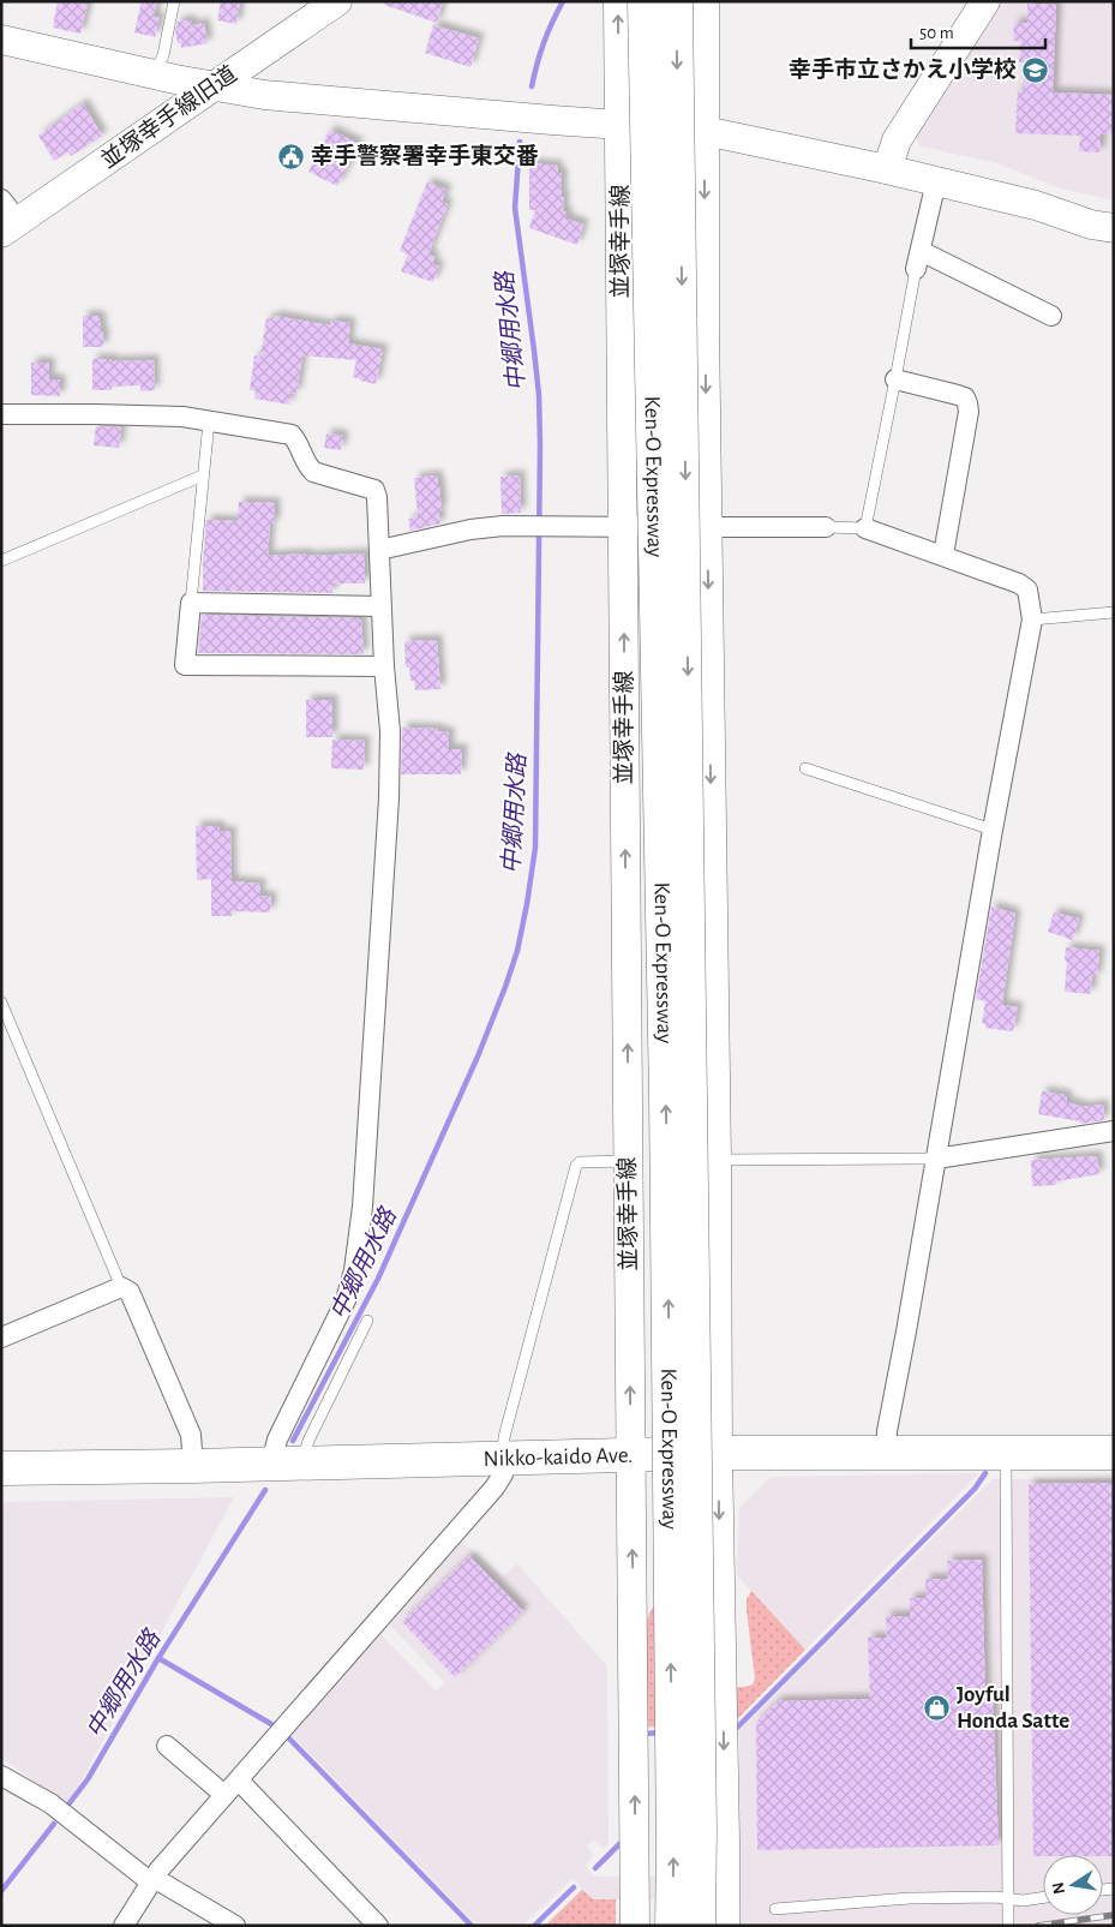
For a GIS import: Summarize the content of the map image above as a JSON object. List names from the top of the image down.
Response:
{
  "streets": {
    "highway": ["Ken-O Expressway", "Nikko-kaido Ave."],
    "main road": ["並塚幸手線旧道", "並塚幸手線"]
  },
  "crossings": [
    ["並塚幸手線", "Nikko-kaido Ave."]
  ],
  "water": ["中郷用水路"],
  "places": {
    "school or university": ["幸手市立さかえ小学校"],
    "public building": ["幸手警察署幸手東交番"],
    "shop": ["Joyful Honda Satte"]
  },
  "scale_bar": "50 m",
  "north": "left"
}
